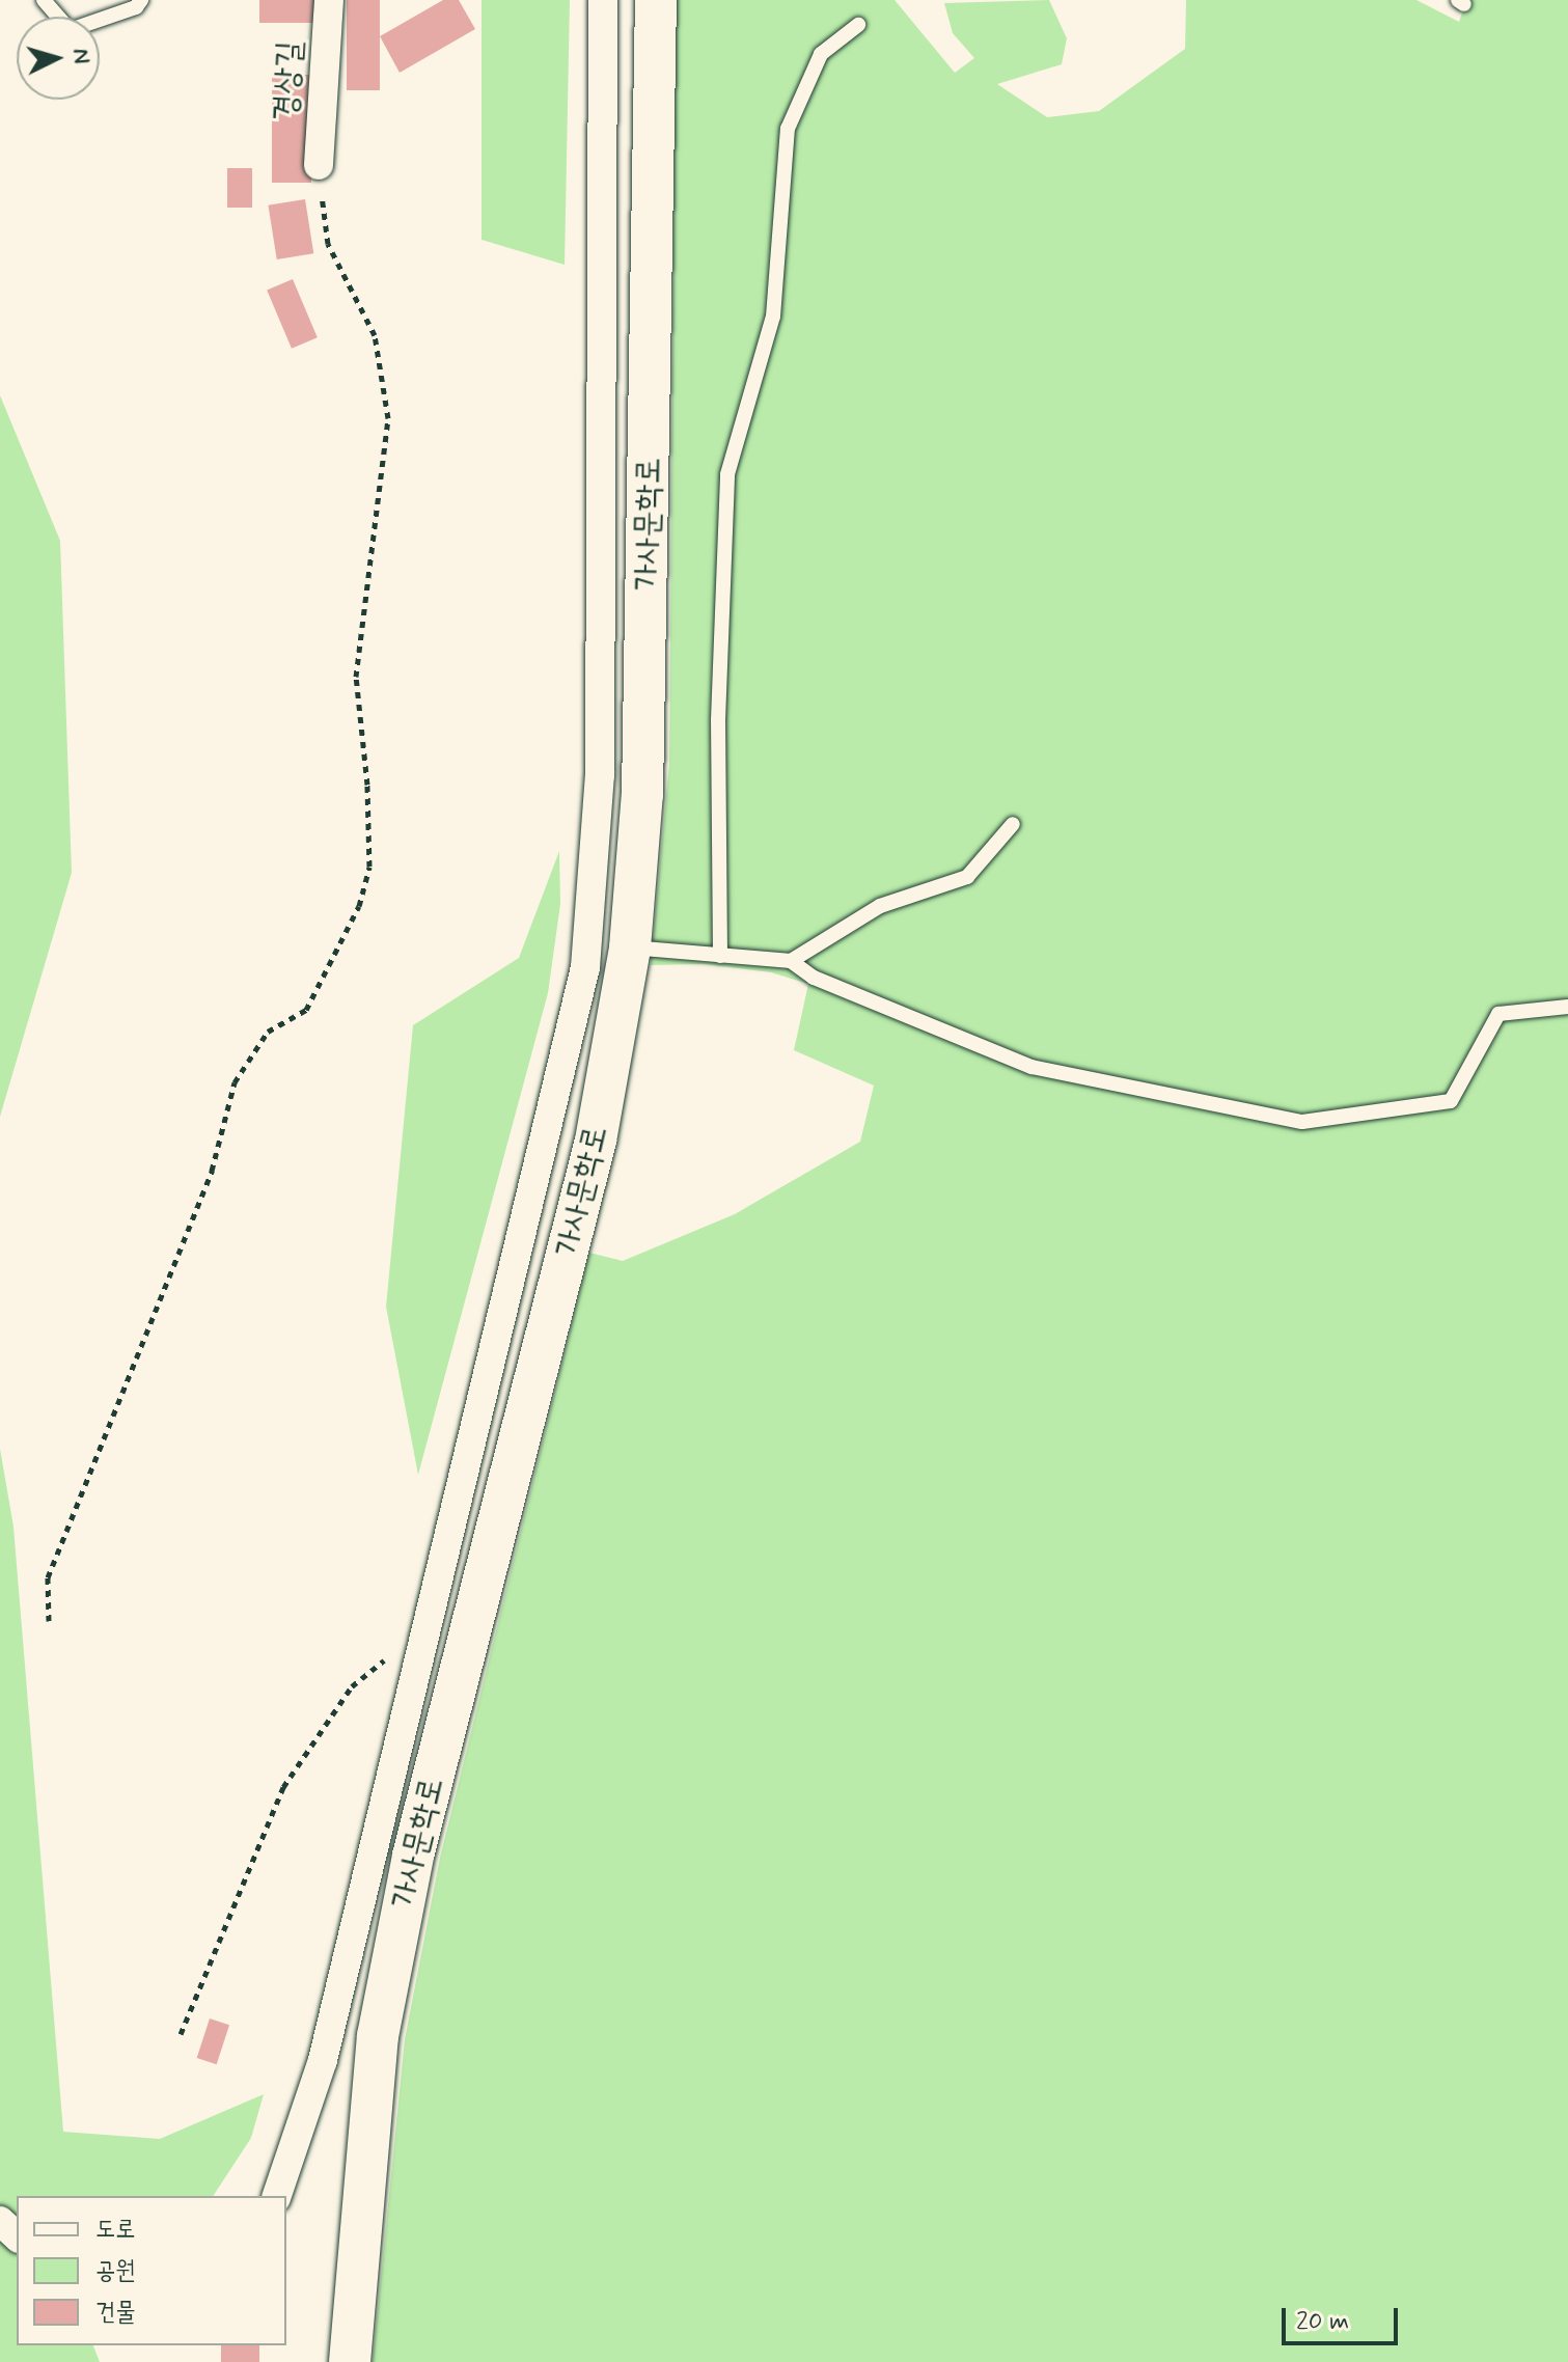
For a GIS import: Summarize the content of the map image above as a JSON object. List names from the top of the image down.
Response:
{
  "streets": {
    "main road": ["가사문학로"],
    "street": ["경상길"]
  },
  "legend": ["도로", "공원", "건물"],
  "scale_bar": "20 m",
  "north": "right"
}
